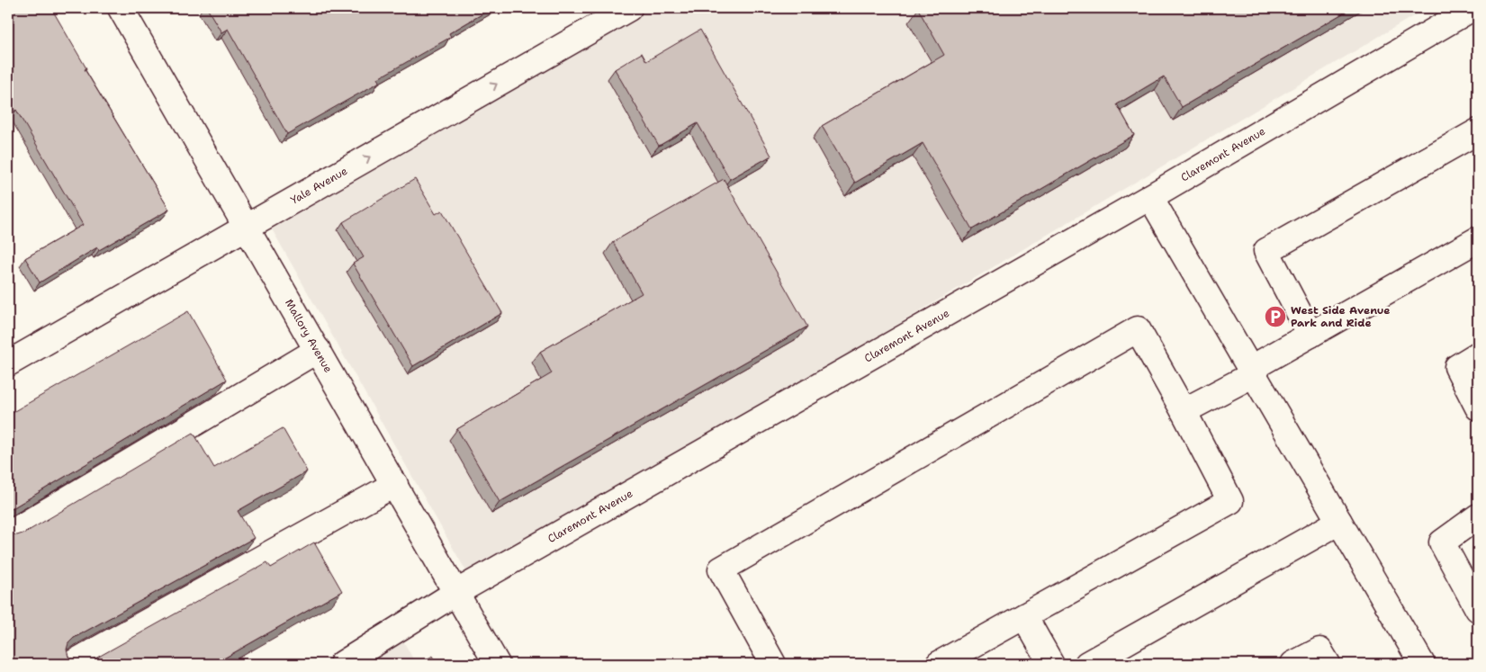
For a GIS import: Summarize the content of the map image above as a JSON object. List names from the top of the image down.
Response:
{
  "streets": {
    "street": ["Claremont Avenue", "Yale Avenue", "Mallory Avenue"]
  },
  "crossings": [
    ["Claremont Avenue", "Mallory Avenue"],
    ["Yale Avenue", "Mallory Avenue"]
  ],
  "one_way": ["Yale Avenue"],
  "places": {
    "parking": ["West Side Avenue Park and Ride"]
  }
}
